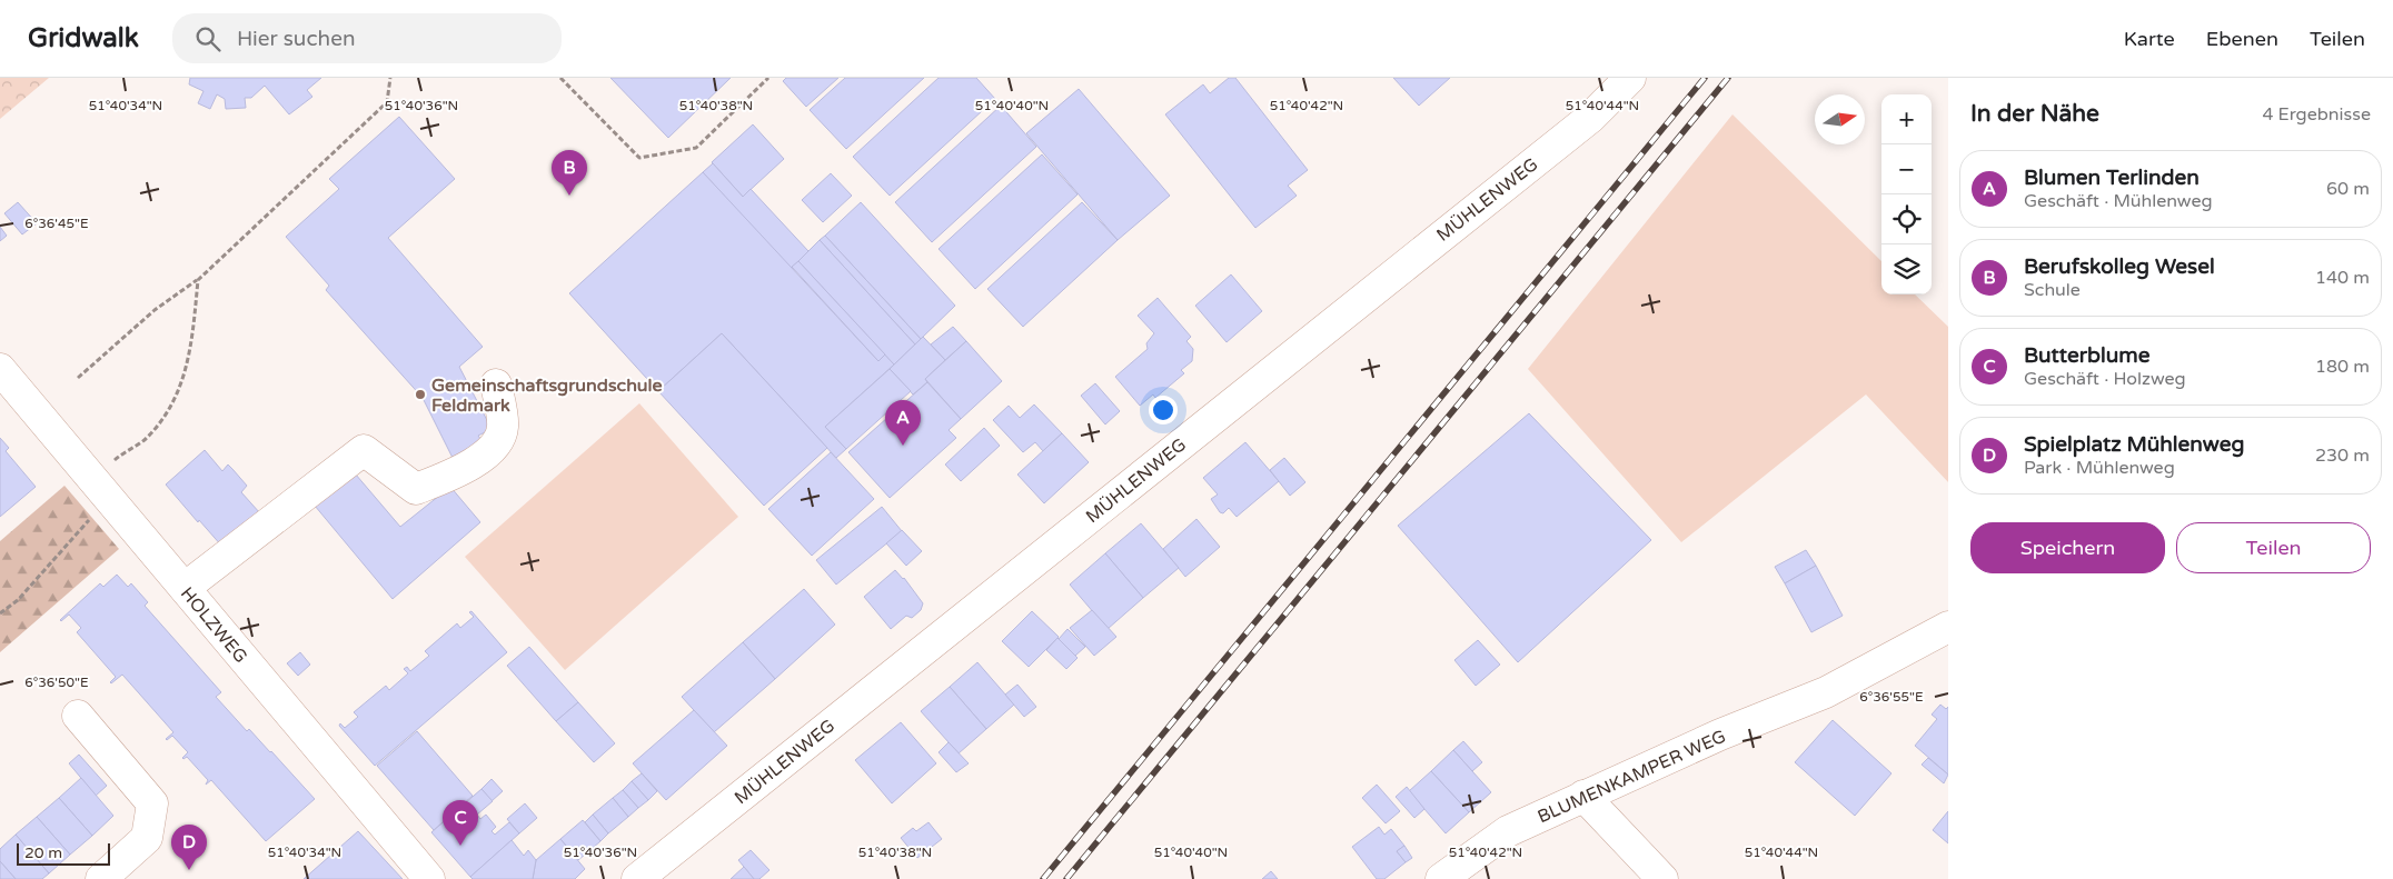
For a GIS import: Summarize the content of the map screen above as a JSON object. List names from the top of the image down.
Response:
{
  "streets": {
    "street": ["MÜHLENWEG", "HOLZWEG", "BLUMENKAMPER WEG"]
  },
  "places": ["Gemeinschaftsgrundschule Feldmark"],
  "scale_bar": "20 m",
  "north": "right",
  "page": {
    "header": "Gridwalk",
    "search": "Hier suchen",
    "nav": ["Karte", "Ebenen", "Teilen"],
    "heading": ["In der Nähe", "4 Ergebnisse"],
    "map_buttons": ["+", "−"],
    "pins": [
      "B",
      "A",
      "C",
      "D"
    ],
    "list": [
      {
        "mark": "A",
        "name": "Blumen Terlinden",
        "note": "Geschäft · Mühlenweg",
        "value": "60 m"
      },
      {
        "mark": "B",
        "name": "Berufskolleg Wesel",
        "note": "Schule",
        "value": "140 m"
      },
      {
        "mark": "C",
        "name": "Butterblume",
        "note": "Geschäft · Holzweg",
        "value": "180 m"
      },
      {
        "mark": "D",
        "name": "Spielplatz Mühlenweg",
        "note": "Park · Mühlenweg",
        "value": "230 m"
      }
    ],
    "buttons": ["Speichern", "Teilen"],
    "scale": "20 m"
  },
  "coordinates": [
    "51°40'34\"N",
    "51°40'36\"N",
    "51°40'38\"N",
    "51°40'40\"N",
    "51°40'42\"N",
    "51°40'44\"N",
    "6°36'45\"E",
    "6°36'50\"E",
    "6°36'55\"E"
  ]
}
